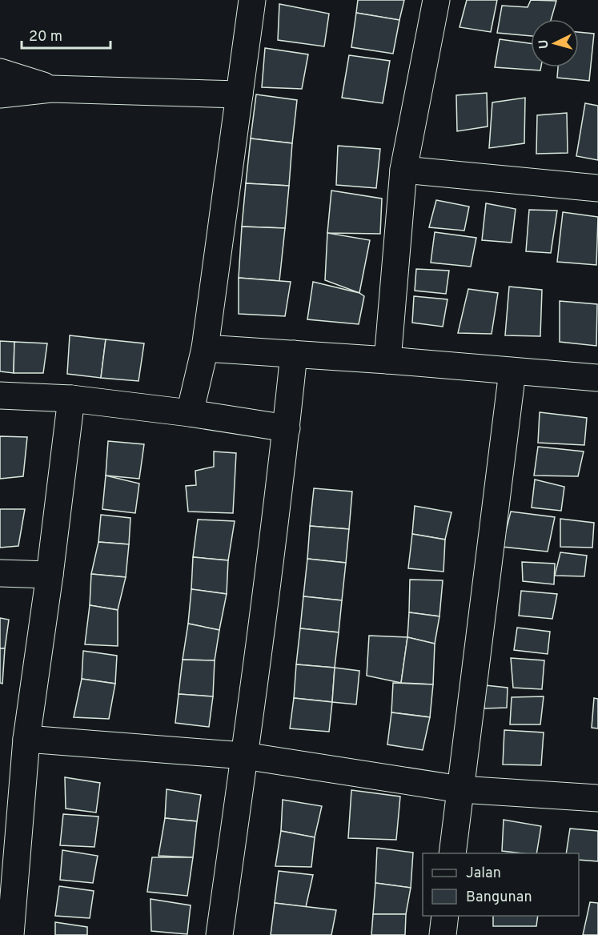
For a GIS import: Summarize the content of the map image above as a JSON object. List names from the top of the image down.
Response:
{
  "legend": ["Jalan", "Bangunan"],
  "scale_bar": "20 m",
  "north": "left"
}
